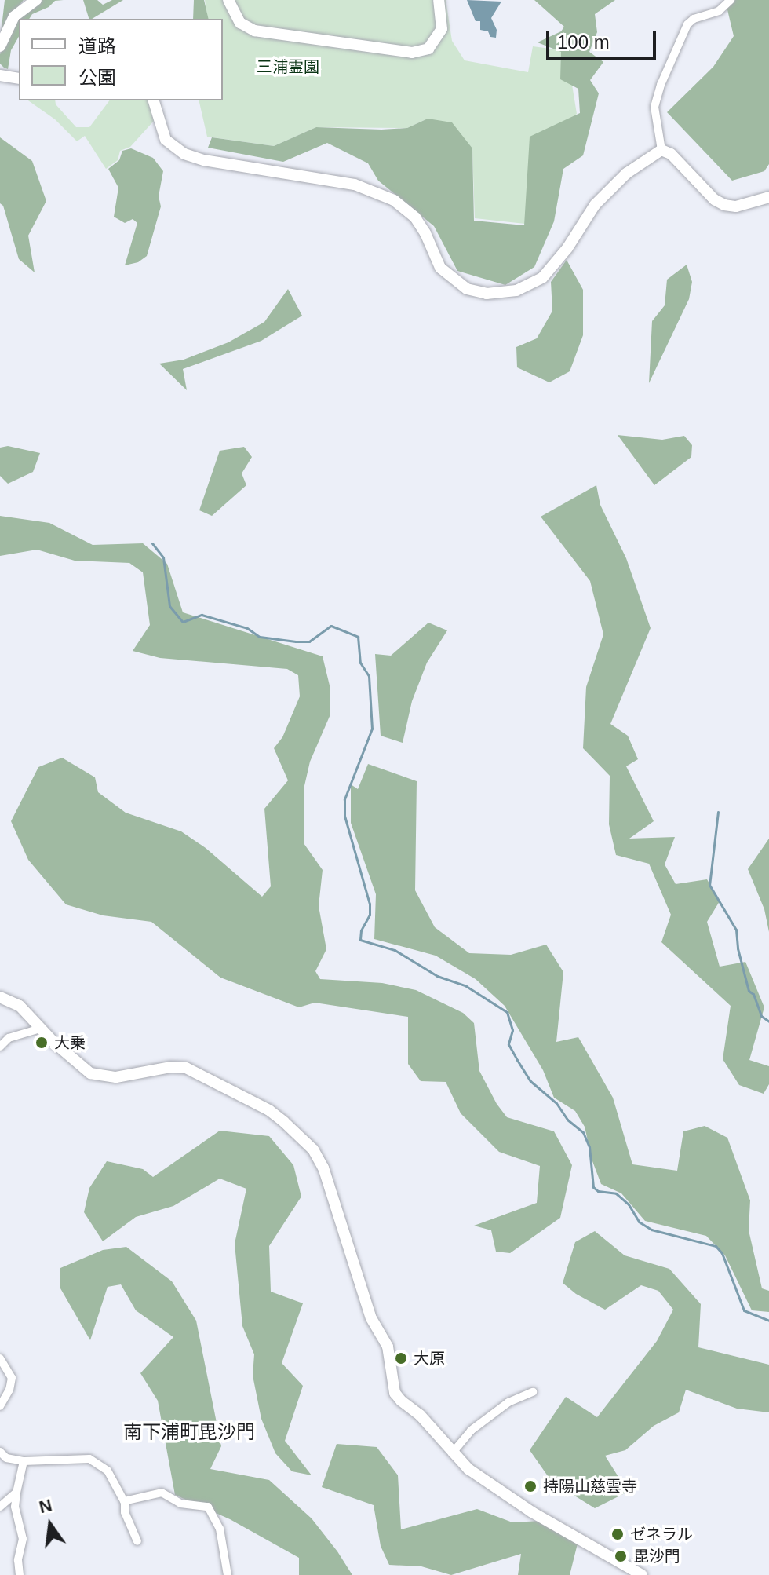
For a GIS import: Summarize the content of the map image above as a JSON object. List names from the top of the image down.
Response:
{
  "districts": ["南下浦町毘沙門"],
  "parks": ["三浦霊園"],
  "places": [
    "大乗",
    "大原",
    "持陽山慈雲寺",
    "ゼネラル",
    "毘沙門"
  ],
  "legend": ["道路", "公園"],
  "scale_bar": "100 m",
  "north": "top"
}
